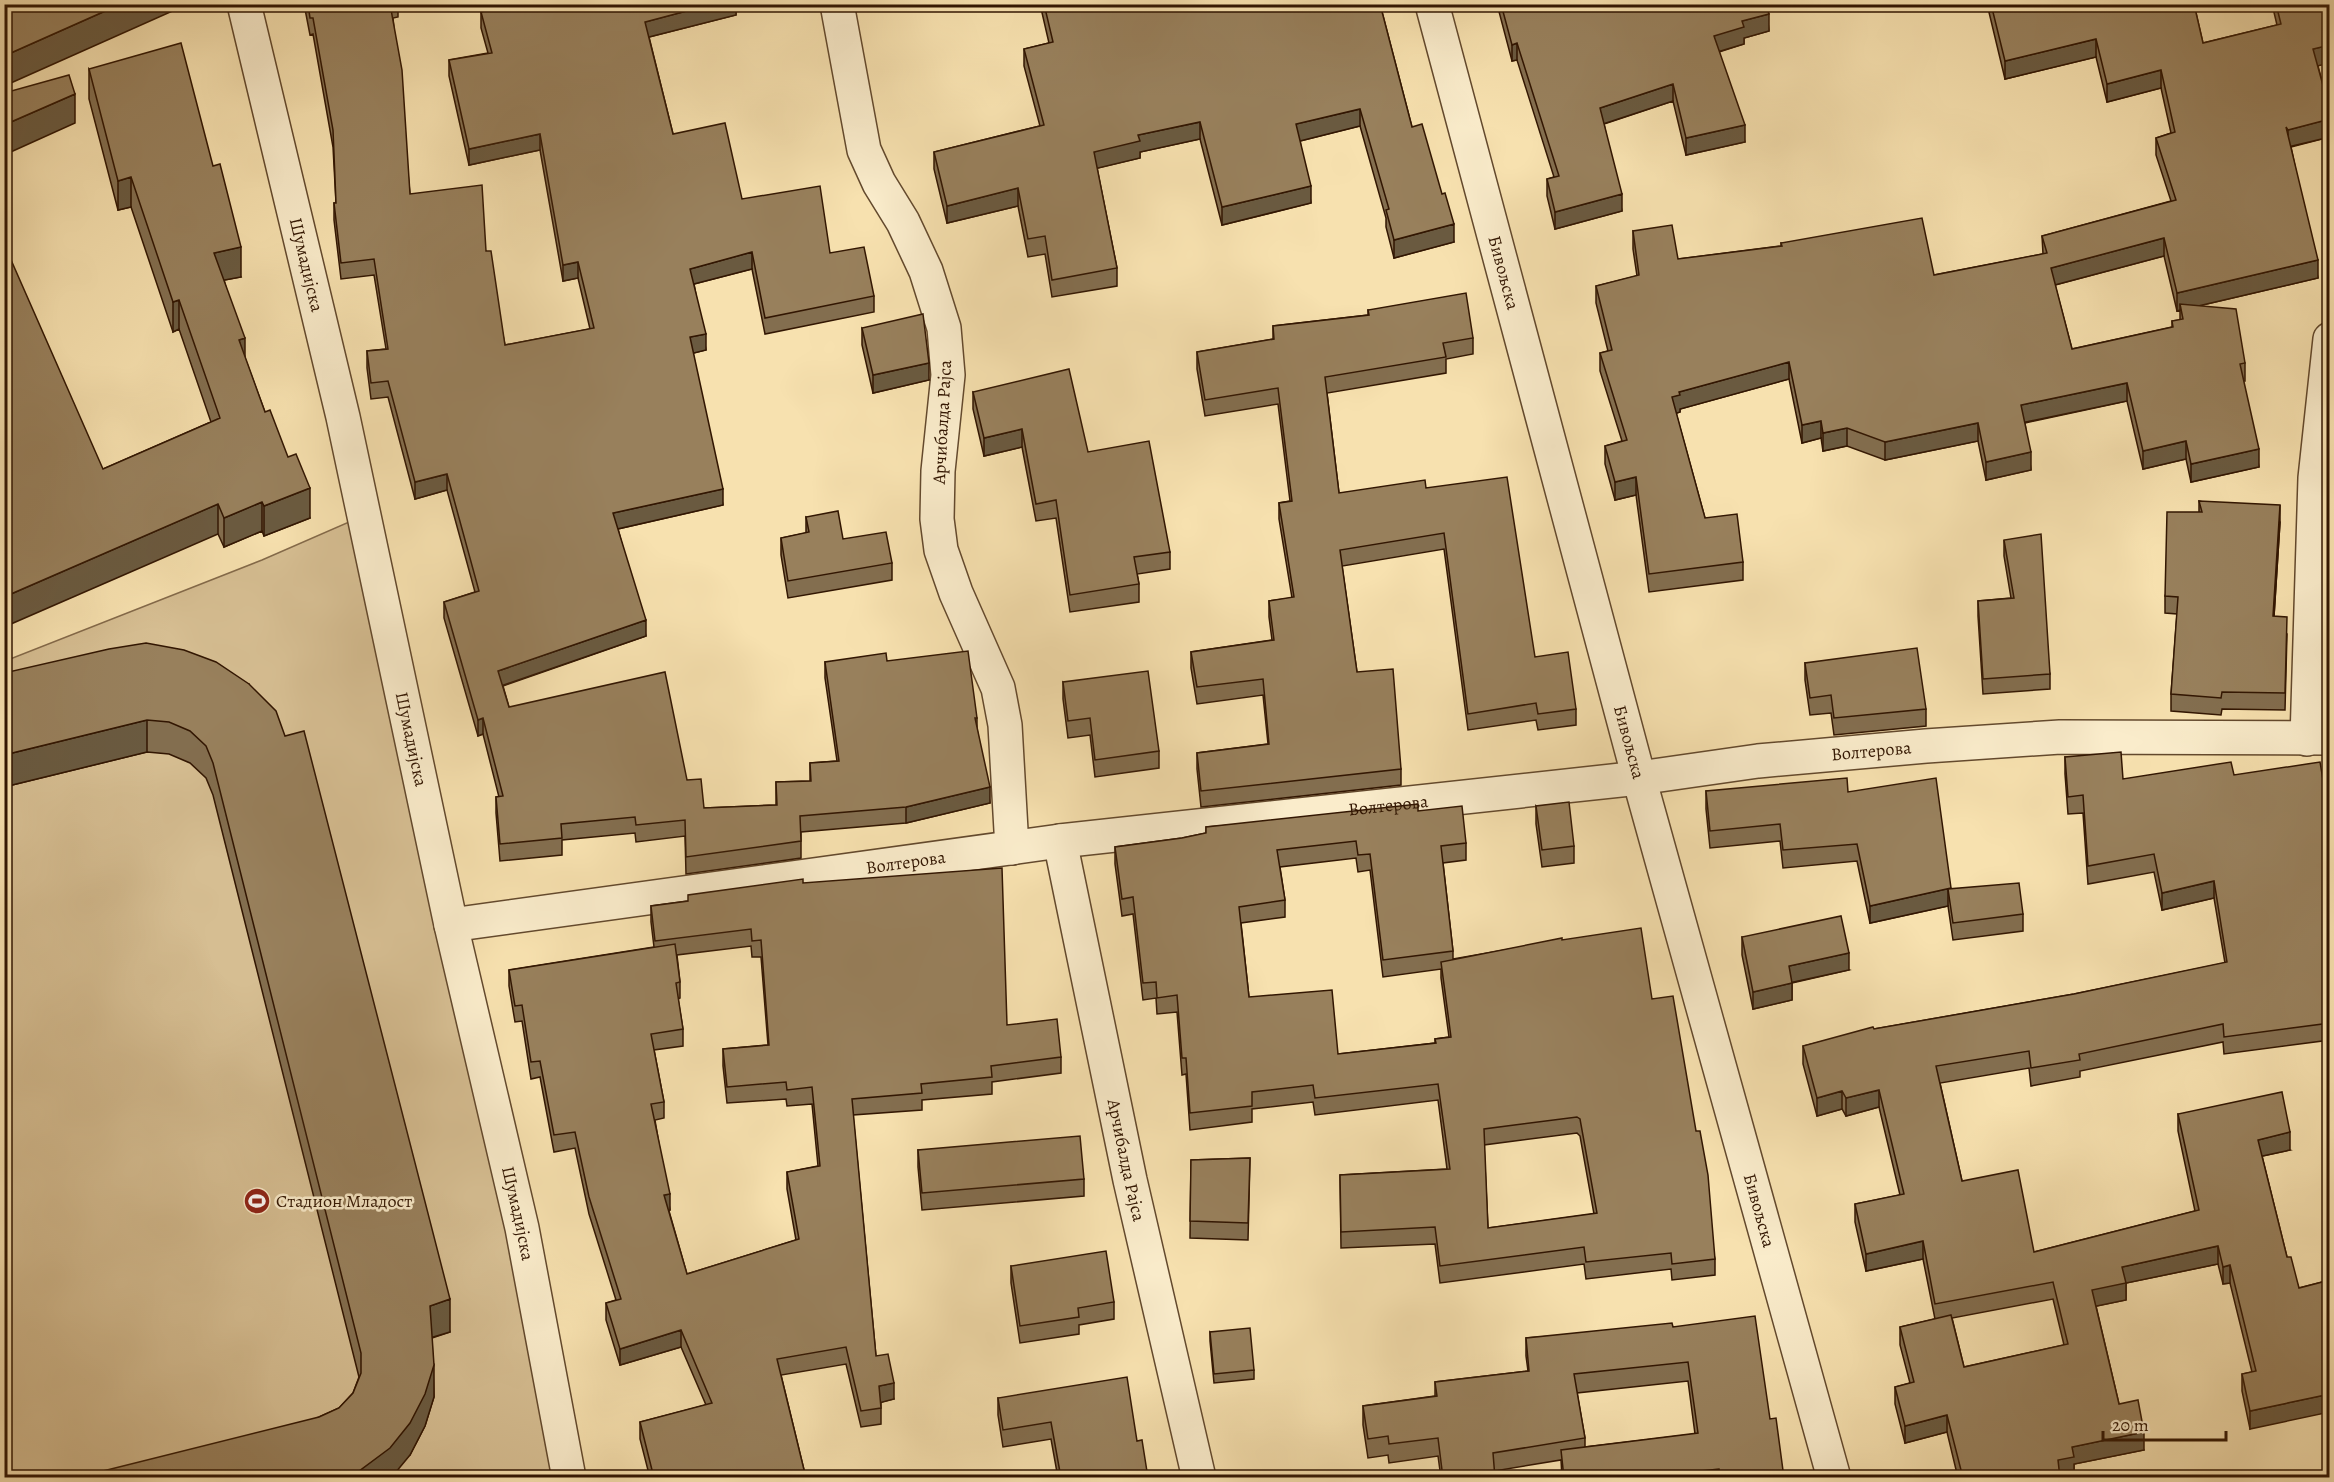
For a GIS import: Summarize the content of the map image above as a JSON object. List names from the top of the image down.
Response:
{
  "streets": {
    "street": [
      "Шумадијска",
      "Бивољска",
      "Арчибалда Рајса",
      "Волтерова"
    ]
  },
  "crossings": [
    ["Шумадијска", "Волтерова"],
    ["Бивољска", "Волтерова"],
    ["Арчибалда Рајса", "Волтерова"]
  ],
  "places": {
    "sports": ["Стадион Младост"]
  },
  "scale_bar": "20 m"
}
